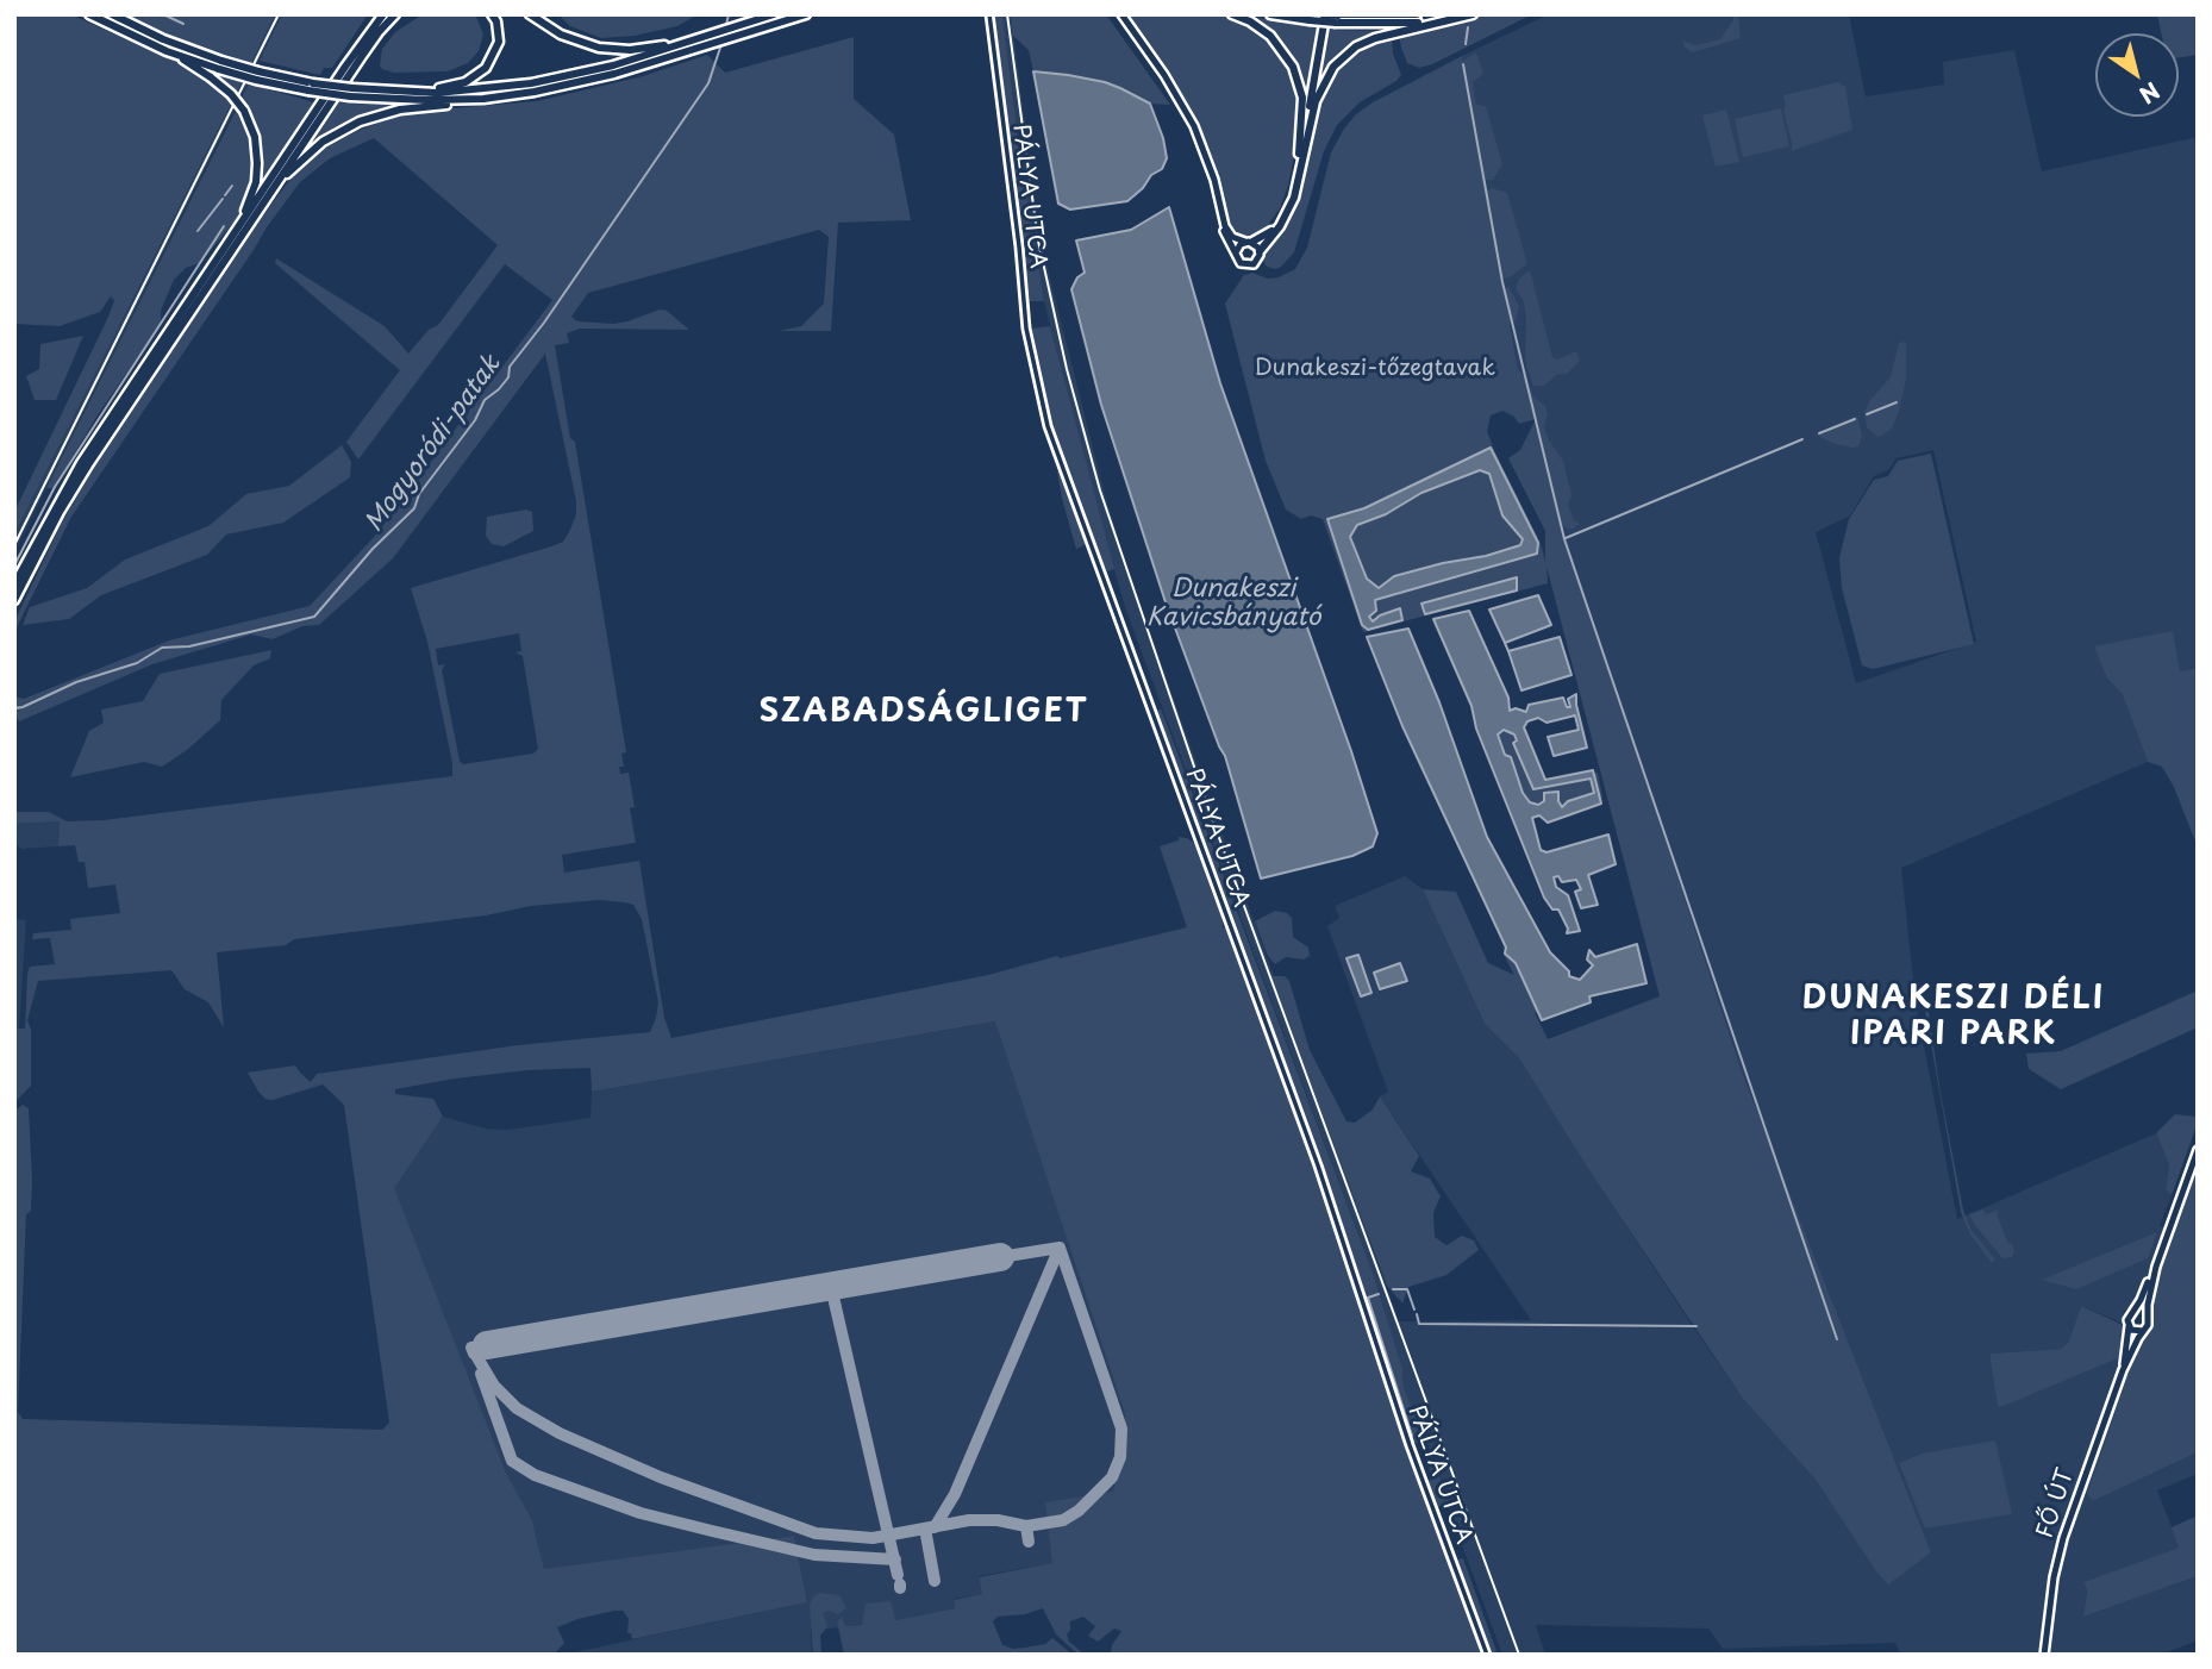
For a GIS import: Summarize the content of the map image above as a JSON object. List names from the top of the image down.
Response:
{
  "streets": {
    "main road": ["FŐ ÚT"],
    "street": ["PÁLYA UTCA"]
  },
  "districts": ["SZABADSÁGLIGET", "DUNAKESZI DÉLI IPARI PARK"],
  "water": ["Mogyoródi-patak", "Dunakeszi Kavicsbányató"],
  "parks": ["Dunakeszi-tőzegtavak"],
  "north": "bottom right"
}
